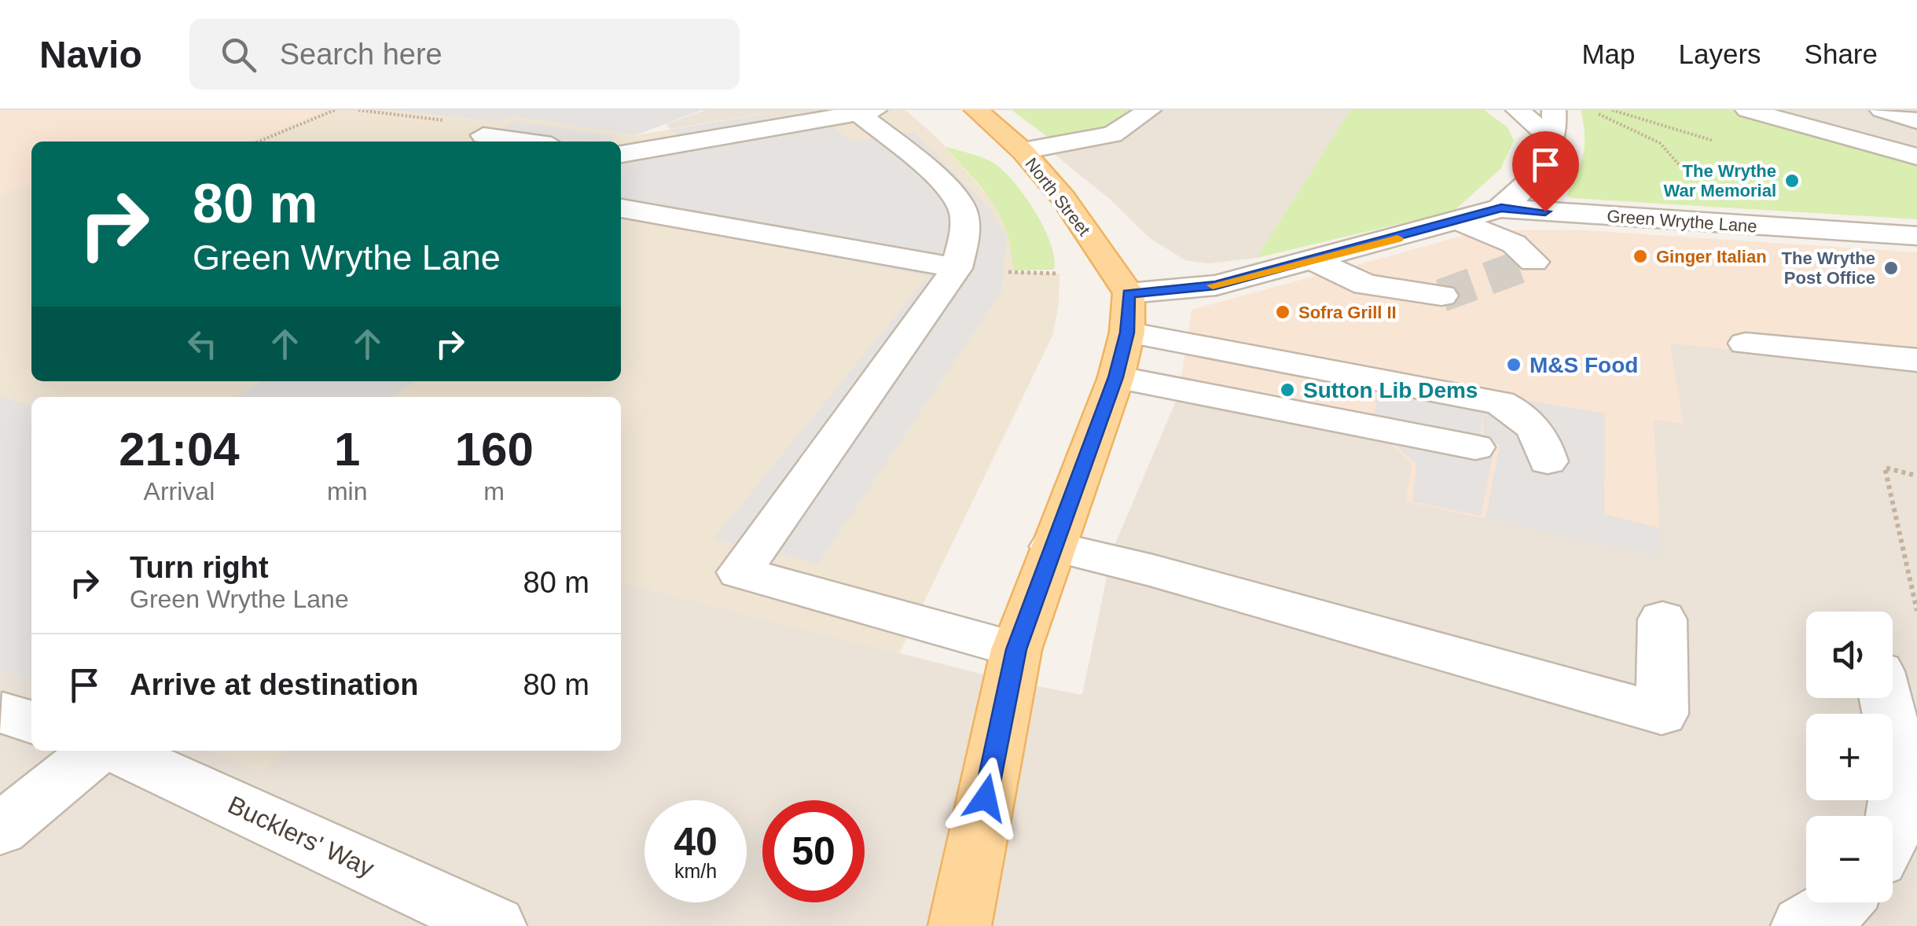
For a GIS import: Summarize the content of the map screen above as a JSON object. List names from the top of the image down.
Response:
{
  "streets": {
    "main road": ["North Street"],
    "street": ["Green Wrythe Lane", "Bucklers' Way"]
  },
  "crossings": [
    ["North Street", "Green Wrythe Lane"]
  ],
  "places": [
    "The Wrythe War Memorial",
    "Ginger Italian",
    "The Wrythe Post Office",
    "Sofra Grill II",
    "M&S Food",
    "Sutton Lib Dems"
  ],
  "page": {
    "header": "Navio",
    "search": "Search here",
    "nav": ["Map", "Layers", "Share"],
    "turn": ["80 m", "Green Wrythe Lane"],
    "eta": [
      "21:04",
      "Arrival",
      "1",
      "min",
      "160",
      "m"
    ],
    "list": [
      {
        "name": "Turn right",
        "note": "Green Wrythe Lane",
        "value": "80 m"
      },
      {
        "name": "Arrive at destination",
        "value": "80 m"
      }
    ],
    "map_buttons": ["+", "−"],
    "speed": "40 km/h",
    "limit": "50"
  }
}
